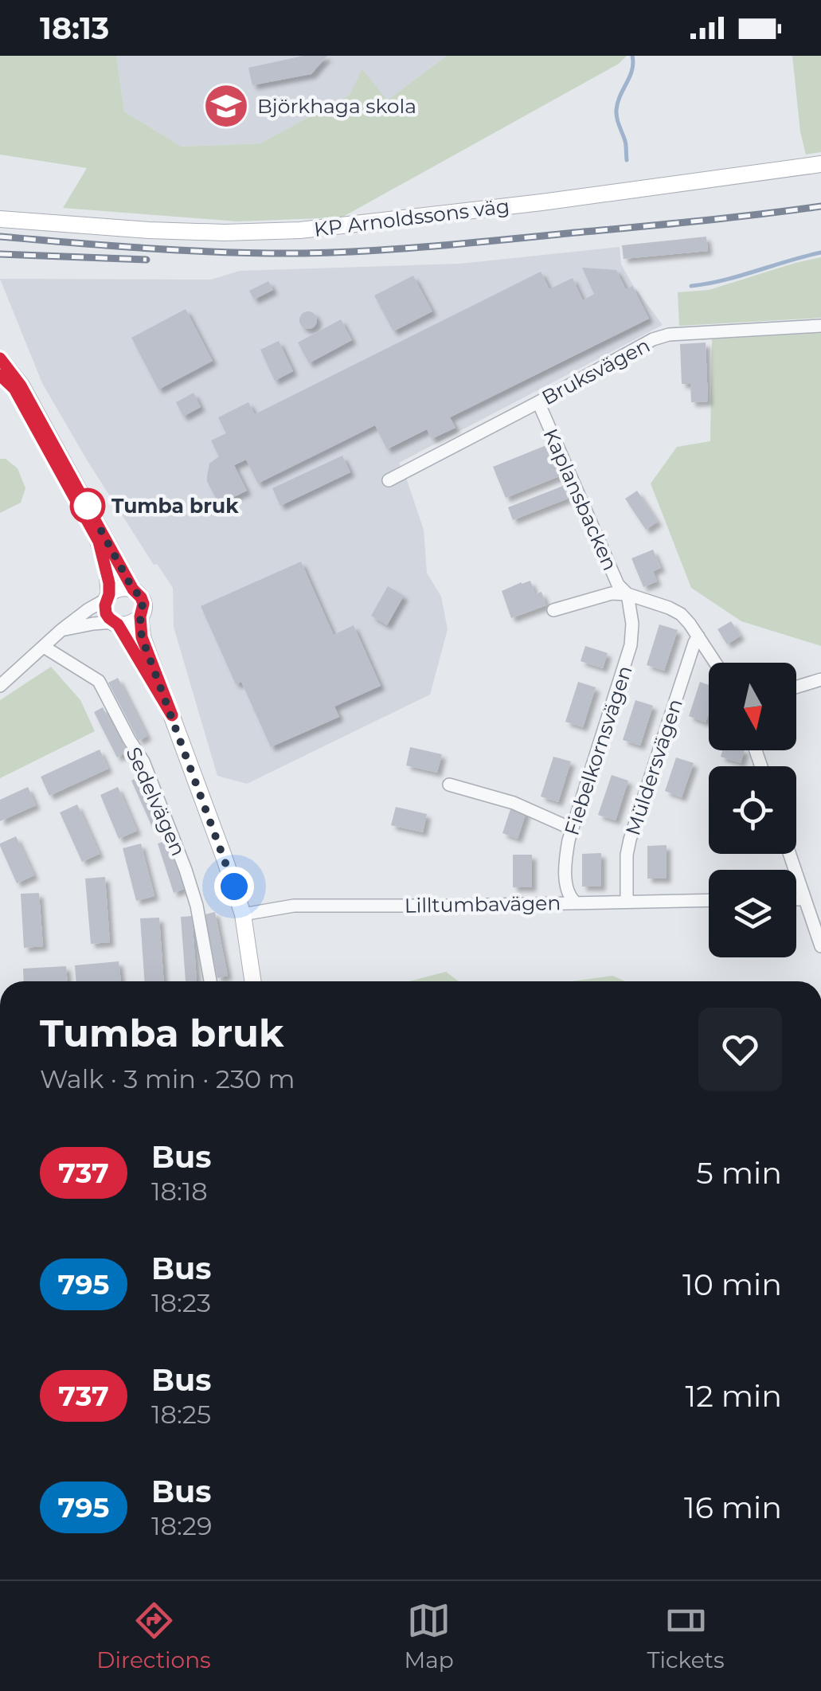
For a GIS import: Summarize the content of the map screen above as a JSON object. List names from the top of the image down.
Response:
{
  "streets": {
    "main road": ["KP Arnoldssons väg"],
    "street": [
      "Bruksvägen",
      "Kaplansbacken",
      "Fiebelkornsvägen",
      "Müldersvägen",
      "Sedelvägen",
      "Lilltumbavägen"
    ]
  },
  "crossings": [
    ["Bruksvägen", "Kaplansbacken"],
    ["Kaplansbacken", "Fiebelkornsvägen"],
    ["Fiebelkornsvägen", "Lilltumbavägen"],
    ["Müldersvägen", "Lilltumbavägen"]
  ],
  "places": {
    "school or university": ["Björkhaga skola"],
    "other": ["Tumba bruk"]
  },
  "lines": ["bus line 737"],
  "north": "bottom",
  "page": {
    "status": "18:13",
    "heading": ["Tumba bruk", "Walk · 3 min · 230 m"],
    "list": [
      {
        "mark": "737",
        "name": "Bus",
        "note": "18:18",
        "value": "5 min"
      },
      {
        "mark": "795",
        "name": "Bus",
        "note": "18:23",
        "value": "10 min"
      },
      {
        "mark": "737",
        "name": "Bus",
        "note": "18:25",
        "value": "12 min"
      },
      {
        "mark": "795",
        "name": "Bus",
        "note": "18:29",
        "value": "16 min"
      }
    ],
    "tabs": ["Directions", "Map", "Tickets"]
  }
}
